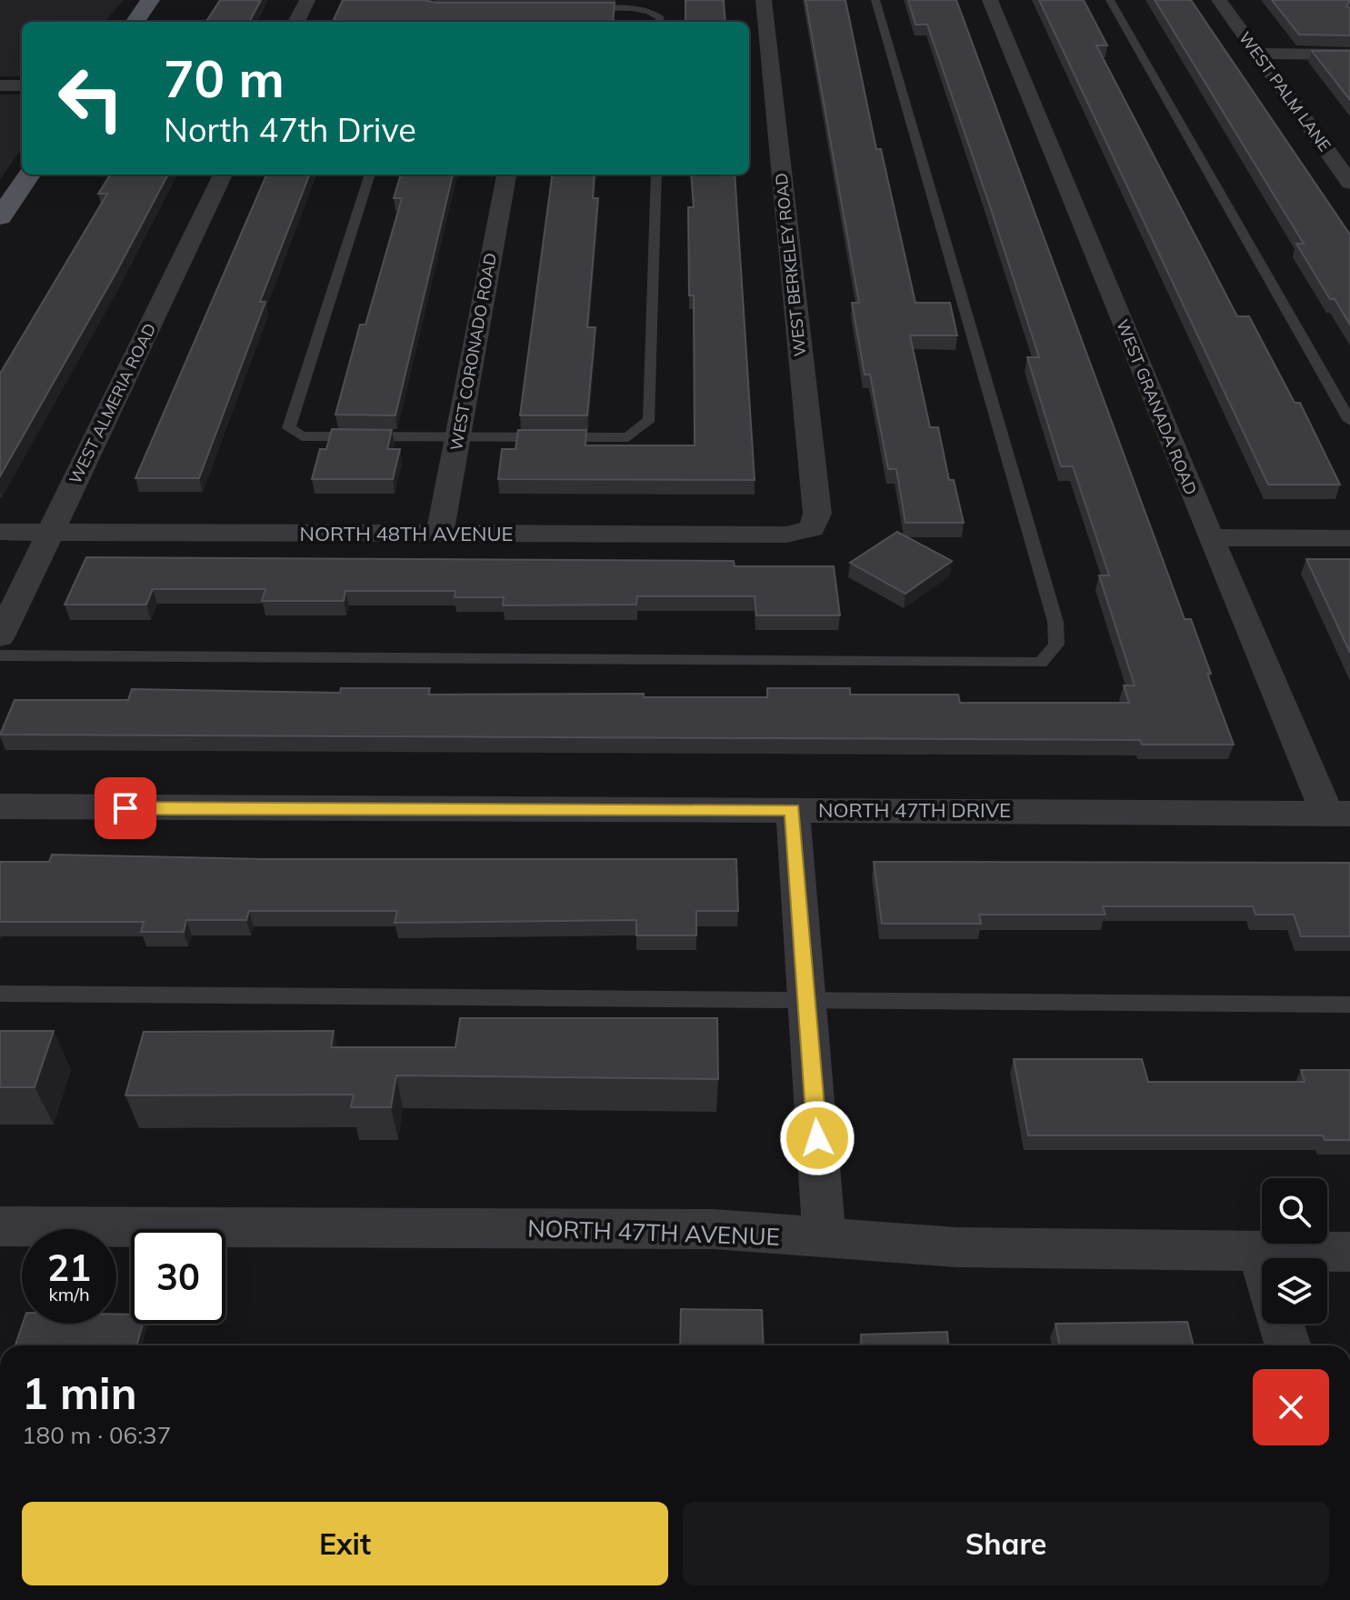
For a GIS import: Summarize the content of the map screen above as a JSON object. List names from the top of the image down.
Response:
{
  "streets": {
    "street": [
      "WEST PALM LANE",
      "WEST BERKELEY ROAD",
      "WEST CORONADO ROAD",
      "WEST ALMERIA ROAD",
      "WEST GRANADA ROAD",
      "NORTH 48TH AVENUE",
      "NORTH 47TH DRIVE",
      "NORTH 47TH AVENUE"
    ]
  },
  "crossings": [
    ["WEST BERKELEY ROAD", "NORTH 48TH AVENUE"],
    ["WEST CORONADO ROAD", "NORTH 48TH AVENUE"],
    ["WEST ALMERIA ROAD", "NORTH 48TH AVENUE"],
    ["WEST GRANADA ROAD", "NORTH 47TH DRIVE"]
  ],
  "page": {
    "turn": ["70 m", "North 47th Drive"],
    "speed": "21 km/h",
    "limit": "30",
    "heading": ["1 min", "180 m · 06:37"],
    "buttons": ["Exit", "Share"]
  }
}
